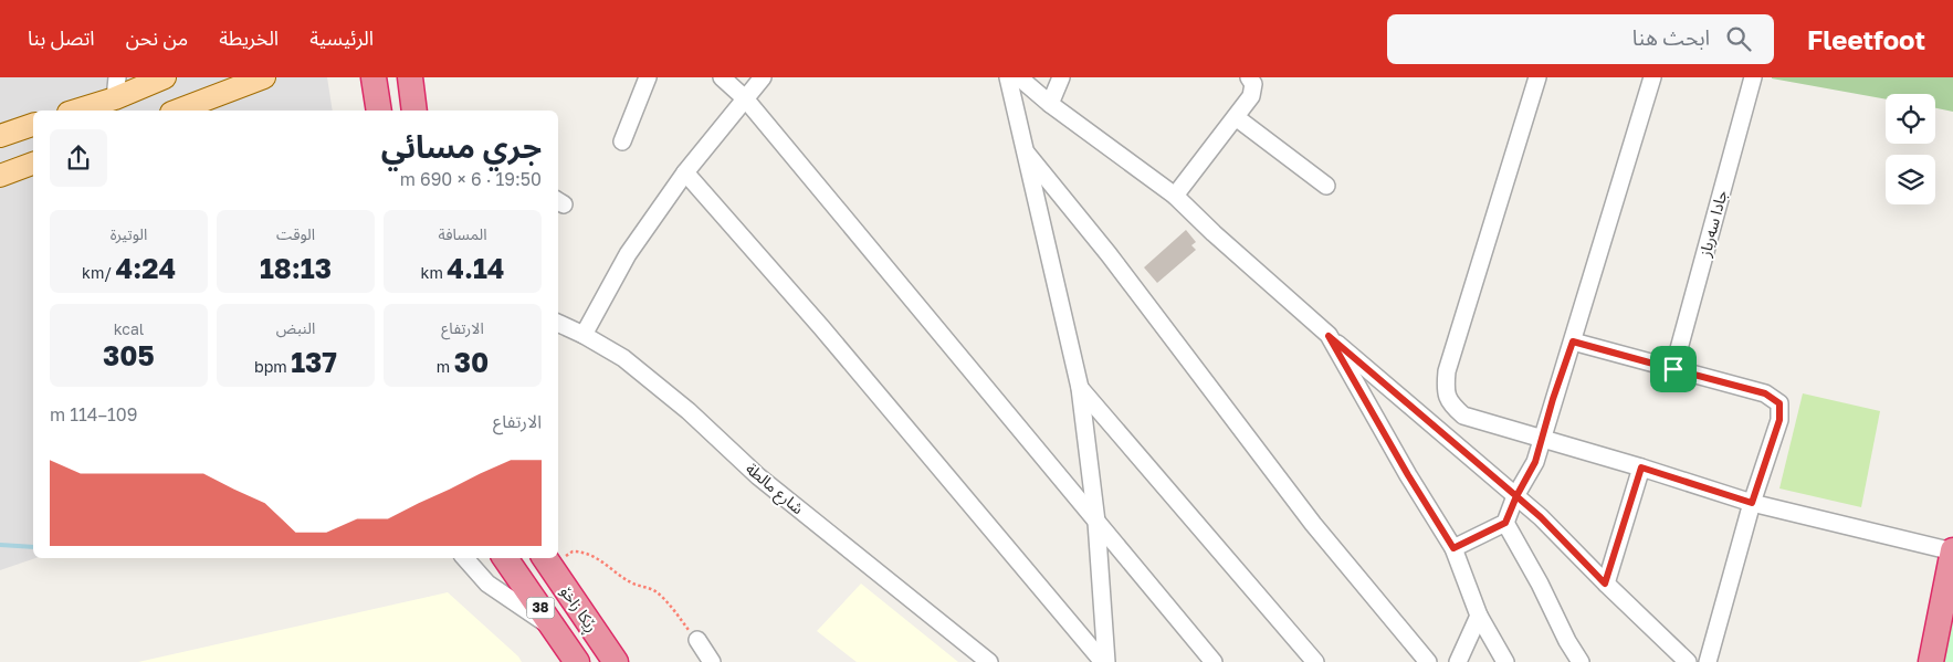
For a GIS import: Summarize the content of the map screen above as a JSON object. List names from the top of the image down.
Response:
{
  "streets": {
    "highway": ["38", "ڕێکا زاخۆ"],
    "street": ["جادا سەرباز", "شارع مالطة"]
  },
  "page": {
    "header": "Fleetfoot",
    "search": "ابحث هنا",
    "nav": [
      "الرئيسية",
      "الخريطة",
      "من نحن",
      "اتصل بنا"
    ],
    "heading": ["جري مسائي", "19:50 · 6 × 690 m"],
    "stats": [
      ["المسافة", "4.14 km"],
      ["الوقت", "18:13"],
      ["الوتيرة", "4:24 /km"],
      ["الارتفاع", "30 m"],
      ["النبض", "137 bpm"],
      ["kcal", "305"]
    ],
    "chart": ["الارتفاع", "109–114 m"]
  }
}
